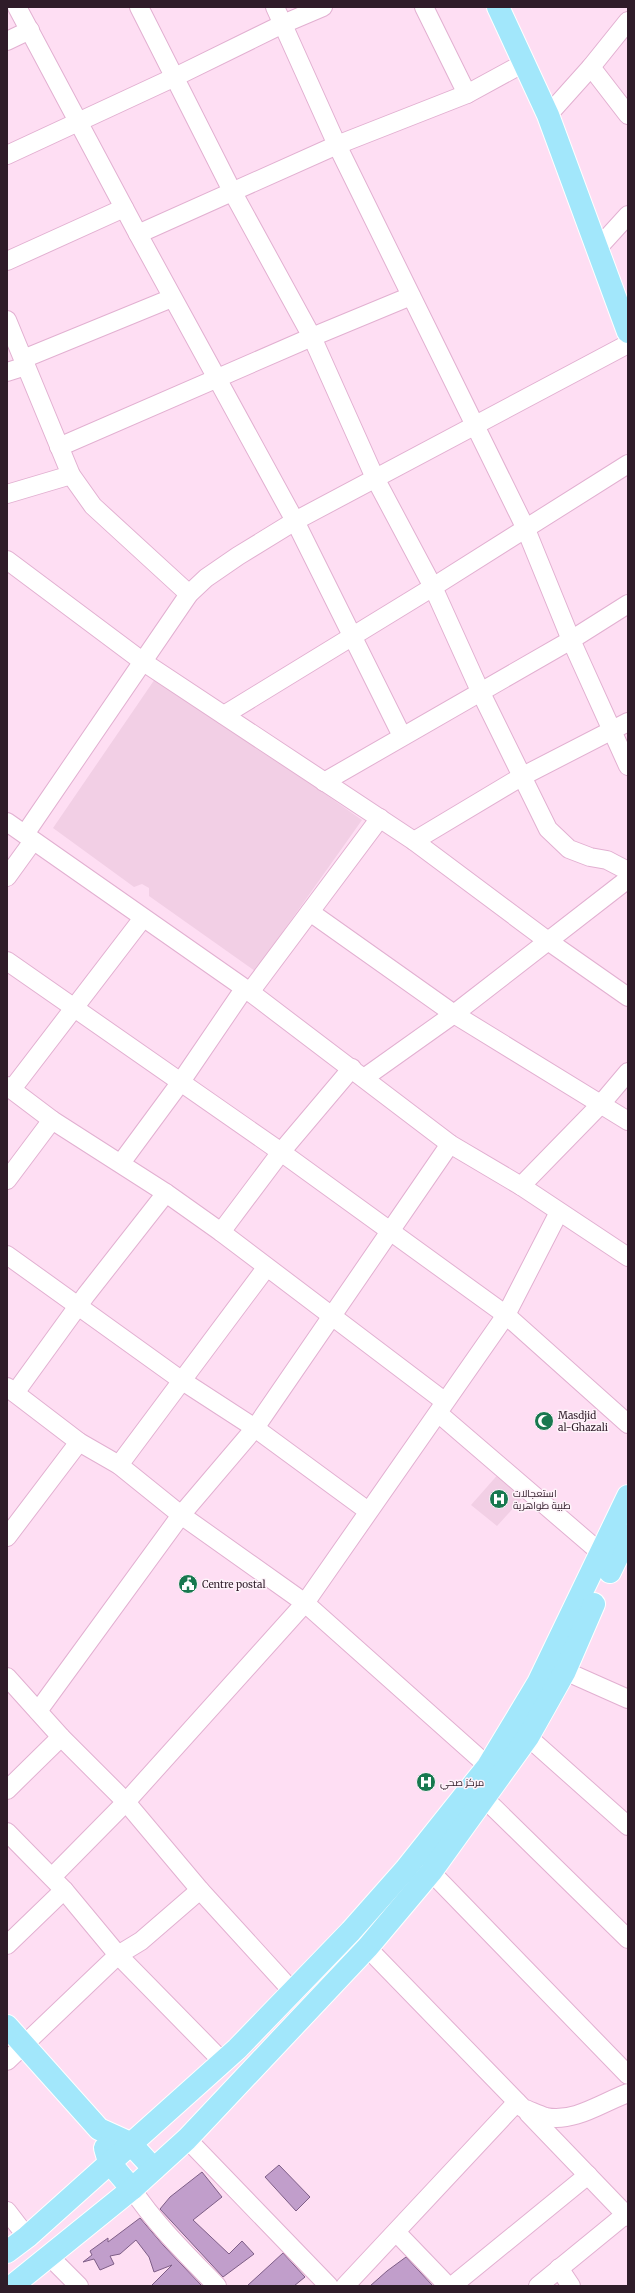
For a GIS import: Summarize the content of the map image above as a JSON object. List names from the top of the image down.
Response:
{
  "places": {
    "mosque": ["Masdjid al-Ghazali"],
    "hospital": ["استعجالات طبية طواهرية", "مركز صحي"],
    "public building": ["Centre postal"]
  }
}
